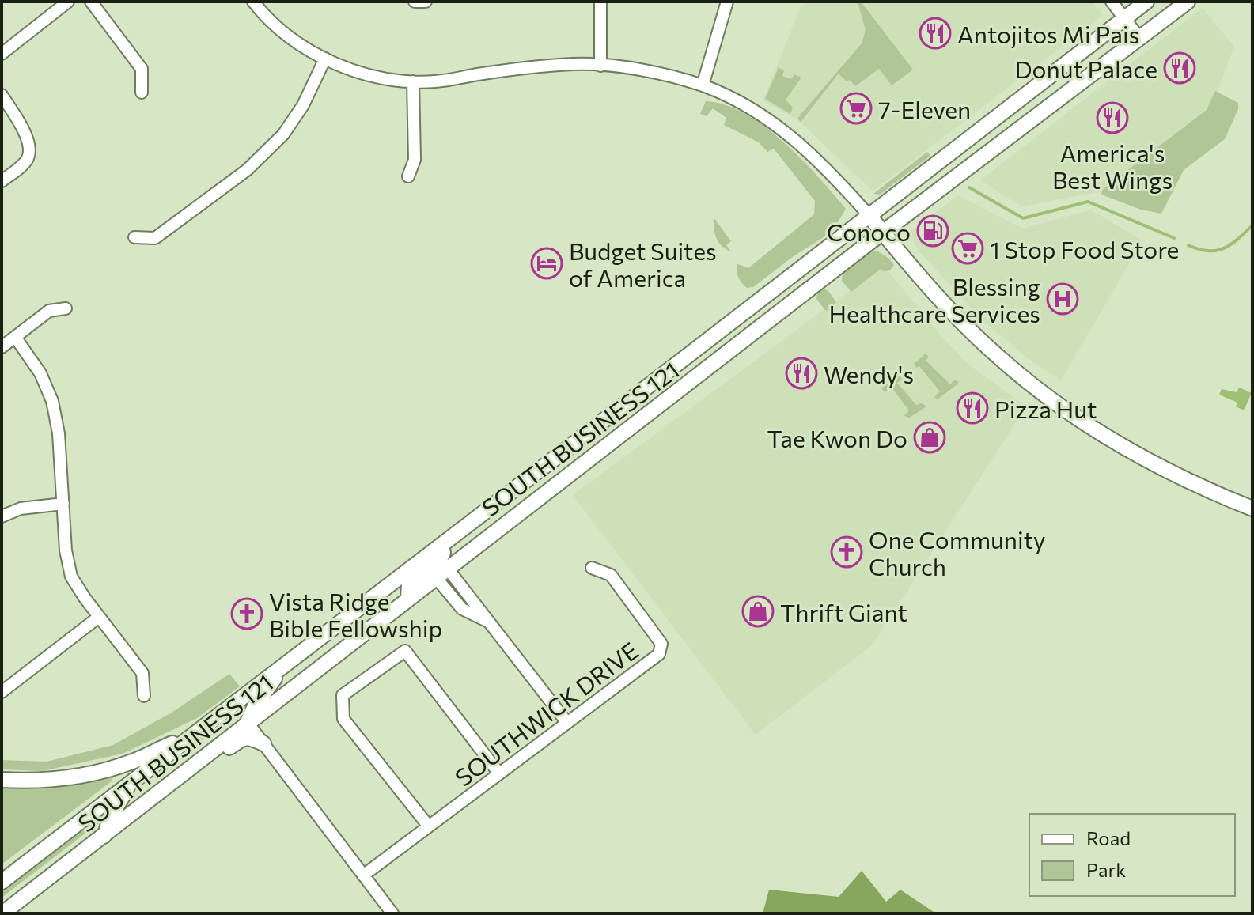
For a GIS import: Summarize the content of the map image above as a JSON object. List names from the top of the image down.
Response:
{
  "streets": {
    "main road": ["SOUTH BUSINESS 121"],
    "street": ["SOUTHWICK DRIVE"]
  },
  "places": {
    "restaurant": [
      "Antojitos Mi Pais",
      "Donut Palace",
      "America's Best Wings",
      "Wendy's",
      "Pizza Hut"
    ],
    "supermarket": ["7-Eleven", "1 Stop Food Store"],
    "fuel station": ["Conoco"],
    "hotel": ["Budget Suites of America"],
    "hospital": ["Blessing Healthcare Services"],
    "shop": ["Tae Kwon Do", "Thrift Giant"],
    "church": ["One Community Church", "Vista Ridge Bible Fellowship"]
  },
  "legend": ["Road", "Park"]
}
